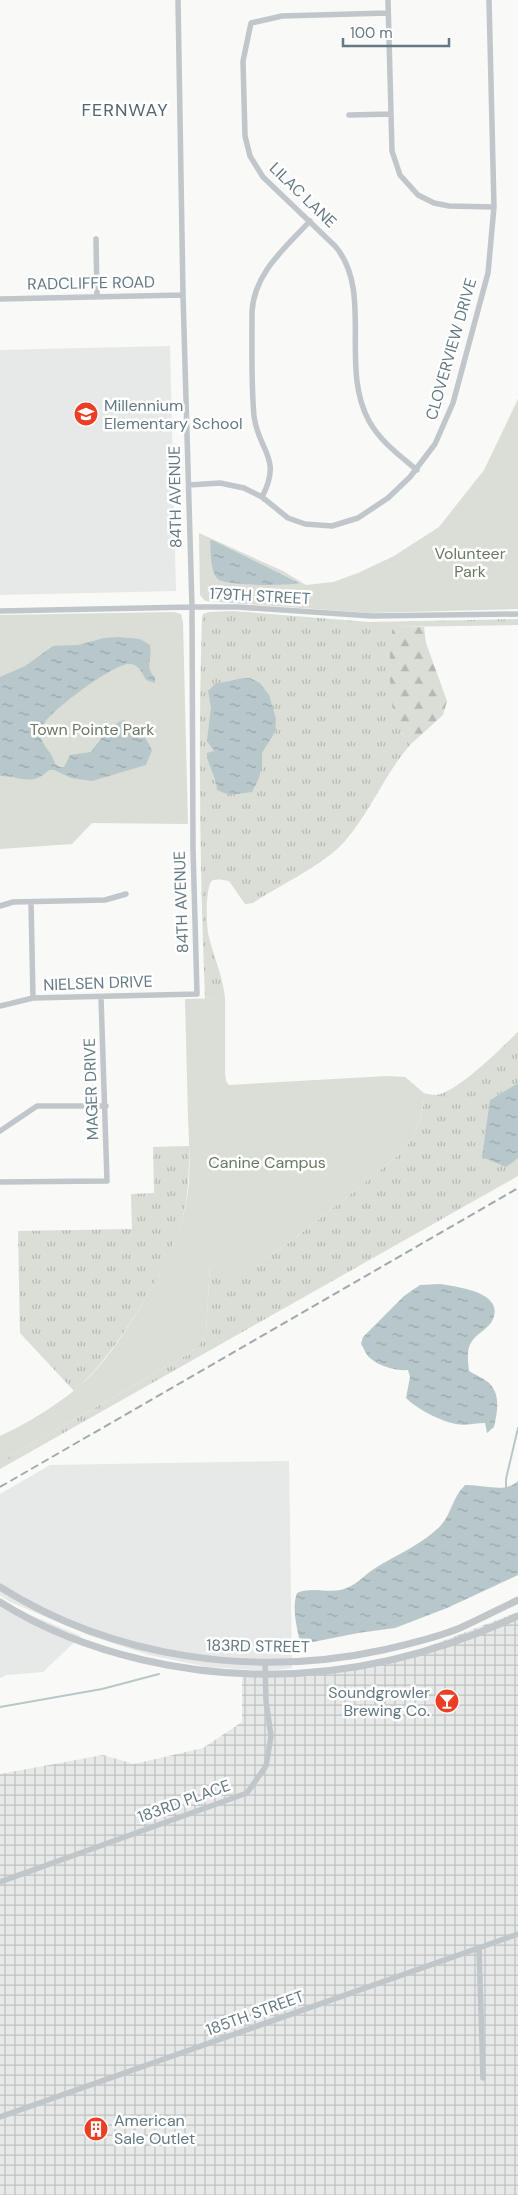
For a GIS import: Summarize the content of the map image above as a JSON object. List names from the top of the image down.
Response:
{
  "streets": {
    "street": [
      "LILAC LANE",
      "RADCLIFFE ROAD",
      "CLOVERVIEW DRIVE",
      "84TH AVENUE",
      "179TH STREET",
      "NIELSEN DRIVE",
      "MAGER DRIVE",
      "183RD STREET",
      "183RD PLACE",
      "185TH STREET"
    ]
  },
  "crossings": [
    ["LILAC LANE", "CLOVERVIEW DRIVE"],
    ["RADCLIFFE ROAD", "84TH AVENUE"],
    ["CLOVERVIEW DRIVE", "84TH AVENUE"],
    ["84TH AVENUE", "179TH STREET"],
    ["84TH AVENUE", "NIELSEN DRIVE"],
    ["NIELSEN DRIVE", "MAGER DRIVE"],
    ["183RD STREET", "183RD PLACE"]
  ],
  "districts": ["FERNWAY"],
  "parks": ["Volunteer Park", "Town Pointe Park", "Canine Campus"],
  "places": {
    "school or university": ["Millennium Elementary School"],
    "bar": ["Soundgrowler Brewing Co."],
    "building": ["American Sale Outlet"]
  },
  "scale_bar": "100 m"
}
